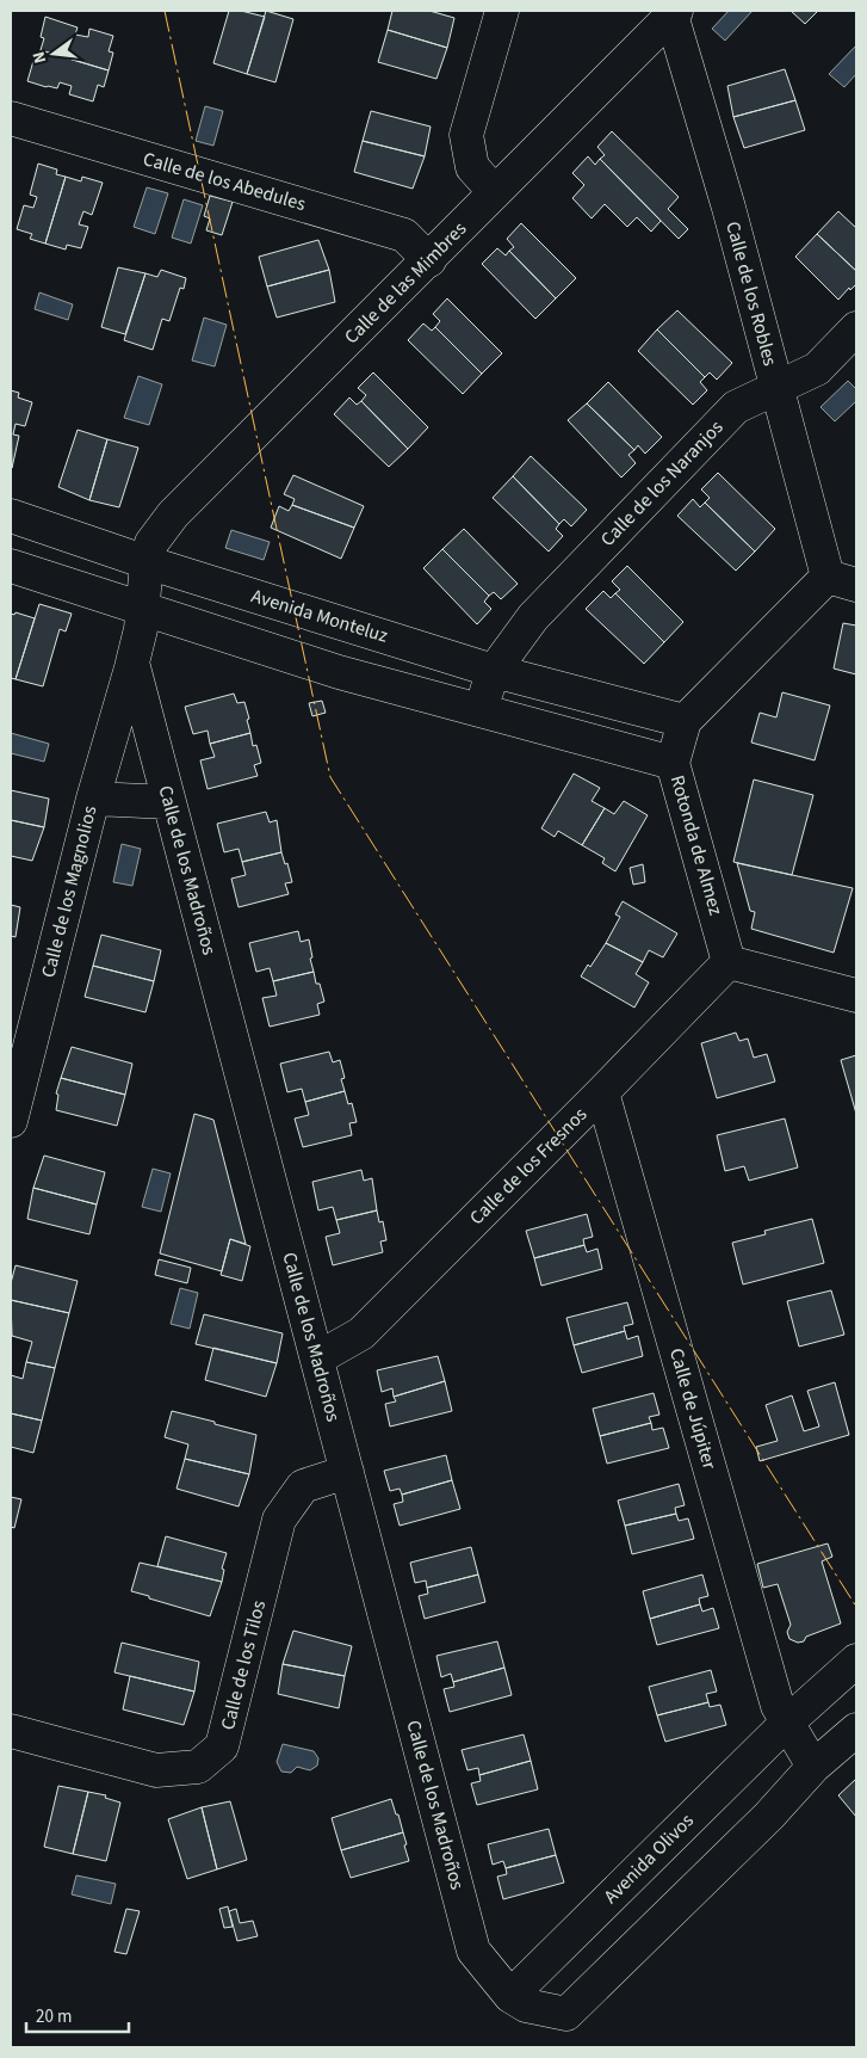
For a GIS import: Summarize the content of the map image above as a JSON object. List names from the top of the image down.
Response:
{
  "streets": {
    "street": [
      "Calle de los Abedules",
      "Calle de las Mimbres",
      "Calle de los Robles",
      "Calle de los Naranjos",
      "Avenida Monteluz",
      "Rotonda de Almez",
      "Calle de los Madroños",
      "Calle de los Magnolios",
      "Calle de los Fresnos",
      "Calle de Júpiter",
      "Calle de los Tilos",
      "Avenida Olivos"
    ]
  },
  "crossings": [
    ["Calle de los Abedules", "Calle de las Mimbres"],
    ["Calle de las Mimbres", "Calle de los Robles"],
    ["Calle de las Mimbres", "Avenida Monteluz"],
    ["Calle de los Robles", "Calle de los Naranjos"],
    ["Calle de los Robles", "Rotonda de Almez"],
    ["Calle de los Naranjos", "Avenida Monteluz"],
    ["Avenida Monteluz", "Rotonda de Almez"],
    ["Rotonda de Almez", "Calle de los Fresnos"],
    ["Calle de los Madroños", "Calle de los Magnolios"],
    ["Calle de los Madroños", "Calle de los Fresnos"],
    ["Calle de los Madroños", "Calle de los Tilos"],
    ["Calle de los Madroños", "Avenida Olivos"],
    ["Calle de los Fresnos", "Calle de Júpiter"],
    ["Calle de Júpiter", "Avenida Olivos"]
  ],
  "scale_bar": "20 m",
  "north": "left"
}
